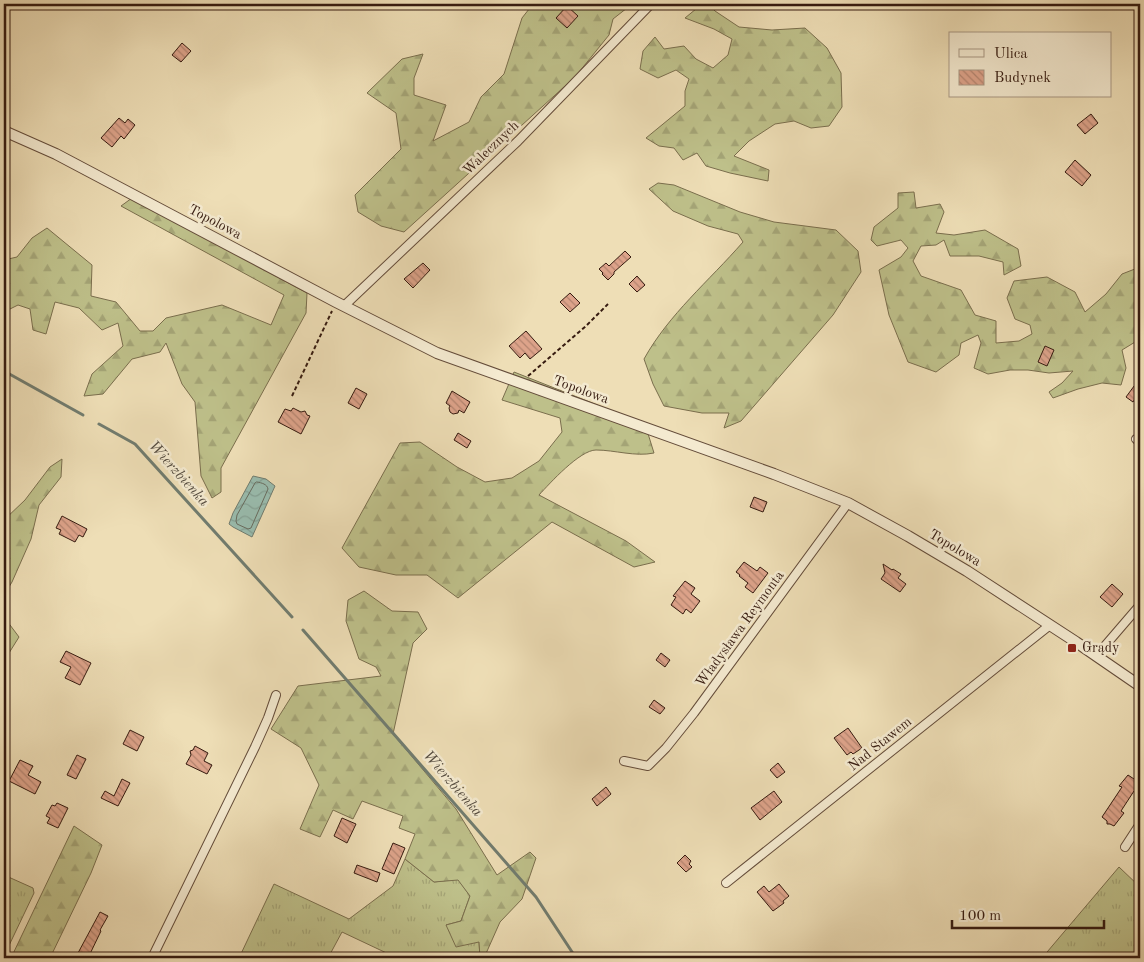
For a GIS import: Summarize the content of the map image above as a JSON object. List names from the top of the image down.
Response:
{
  "streets": {
    "street": [
      "Walecznych",
      "Topolowa",
      "Władysława Reymonta",
      "Nad Stawem"
    ]
  },
  "crossings": [
    ["Walecznych", "Topolowa"],
    ["Topolowa", "Władysława Reymonta"],
    ["Topolowa", "Nad Stawem"]
  ],
  "water": ["Wierzbienka"],
  "places": {
    "transit": ["Grądy"]
  },
  "legend": ["Ulica", "Budynek"],
  "scale_bar": "100 m"
}
